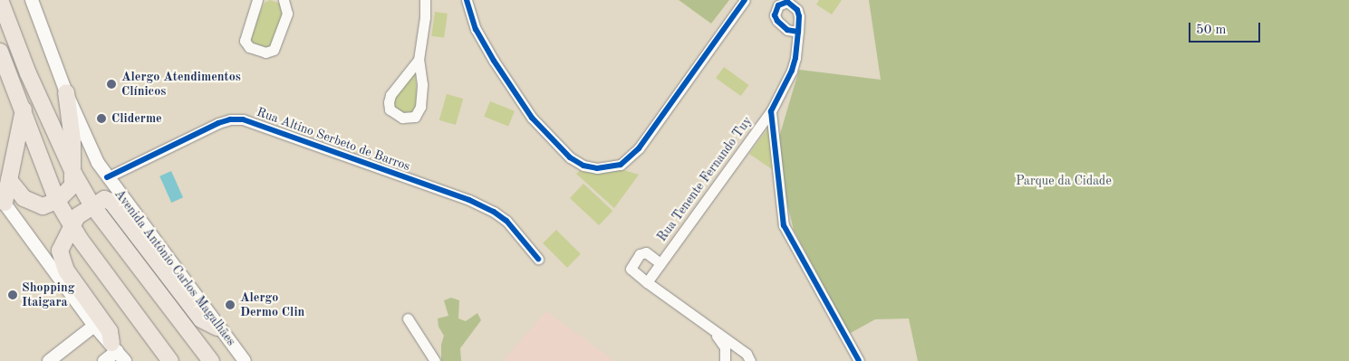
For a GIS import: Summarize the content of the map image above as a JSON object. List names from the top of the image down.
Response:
{
  "streets": {
    "street": ["Rua Altino Serbeto de Barros", "Rua Tenente Fernando Tuy", "Avenida Antônio Carlos Magalhães"]
  },
  "crossings": [
    ["Rua Altino Serbeto de Barros", "Avenida Antônio Carlos Magalhães"]
  ],
  "parks": ["Parque da Cidade"],
  "places": [
    "Alergo Atendimentos Clínicos",
    "Cliderme",
    "Shopping Itaigara",
    "Alergo Dermo Clin"
  ],
  "scale_bar": "50 m"
}
